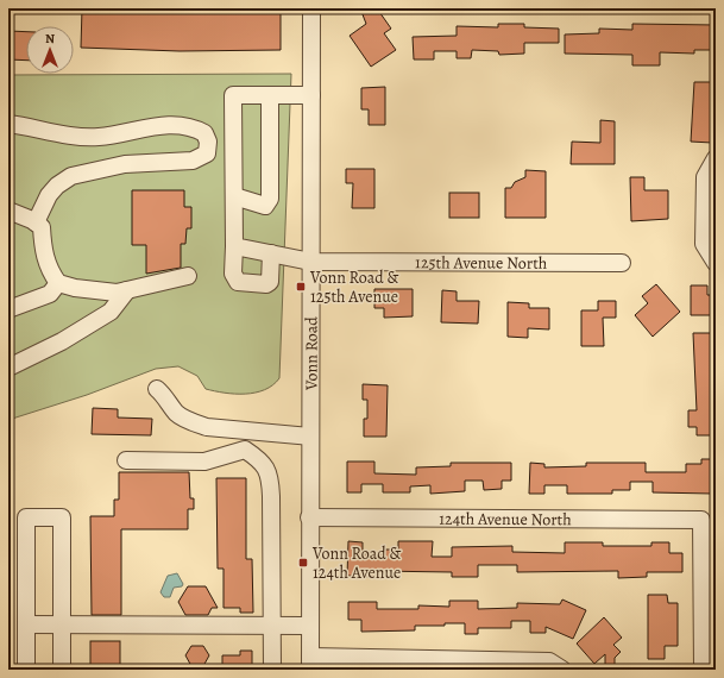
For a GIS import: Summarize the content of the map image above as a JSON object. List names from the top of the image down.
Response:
{
  "streets": {
    "street": ["125th Avenue North", "Vonn Road", "124th Avenue North"]
  },
  "crossings": [
    ["125th Avenue North", "Vonn Road"],
    ["Vonn Road", "124th Avenue North"]
  ],
  "places": {
    "transit": ["Vonn Road & 125th Avenue", "Vonn Road & 124th Avenue"]
  },
  "north": "top"
}
